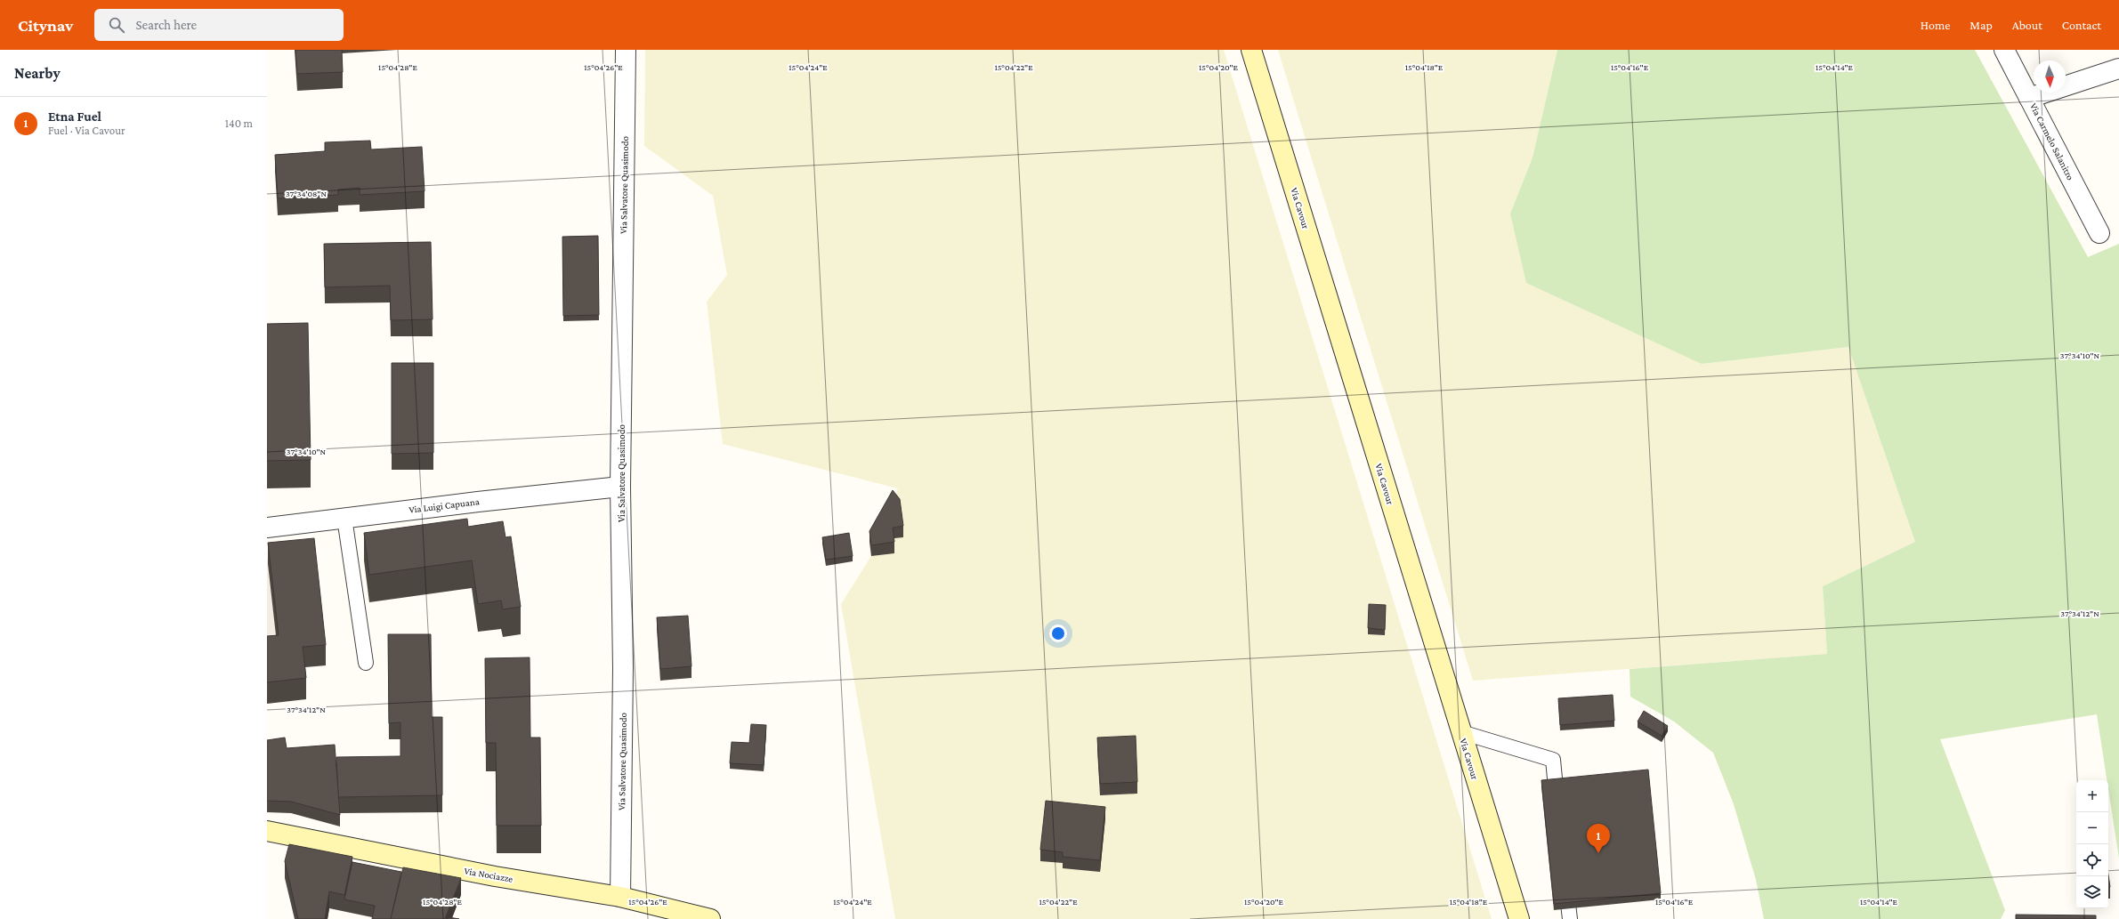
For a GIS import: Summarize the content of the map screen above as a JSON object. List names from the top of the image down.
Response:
{
  "streets": {
    "street": [
      "Via Carmelo Salanitro",
      "Via Salvatore Quasimodo",
      "Via Cavour",
      "Via Luigi Capuana",
      "Via Nociazze"
    ]
  },
  "crossings": [
    ["Via Salvatore Quasimodo", "Via Luigi Capuana"],
    ["Via Salvatore Quasimodo", "Via Nociazze"]
  ],
  "north": "bottom",
  "page": {
    "header": "Citynav",
    "search": "Search here",
    "nav": [
      "Home",
      "Map",
      "About",
      "Contact"
    ],
    "heading": "Nearby",
    "list": [
      {
        "mark": "1",
        "name": "Etna Fuel",
        "note": "Fuel · Via Cavour",
        "value": "140 m"
      }
    ],
    "map_buttons": ["+", "−"],
    "pins": "1"
  },
  "coordinates": [
    "15°04'28\"E",
    "15°04'26\"E",
    "15°04'24\"E",
    "15°04'22\"E",
    "15°04'20\"E",
    "15°04'18\"E",
    "15°04'16\"E",
    "15°04'14\"E",
    "37°34'08\"N",
    "37°34'10\"N",
    "37°34'12\"N"
  ]
}
